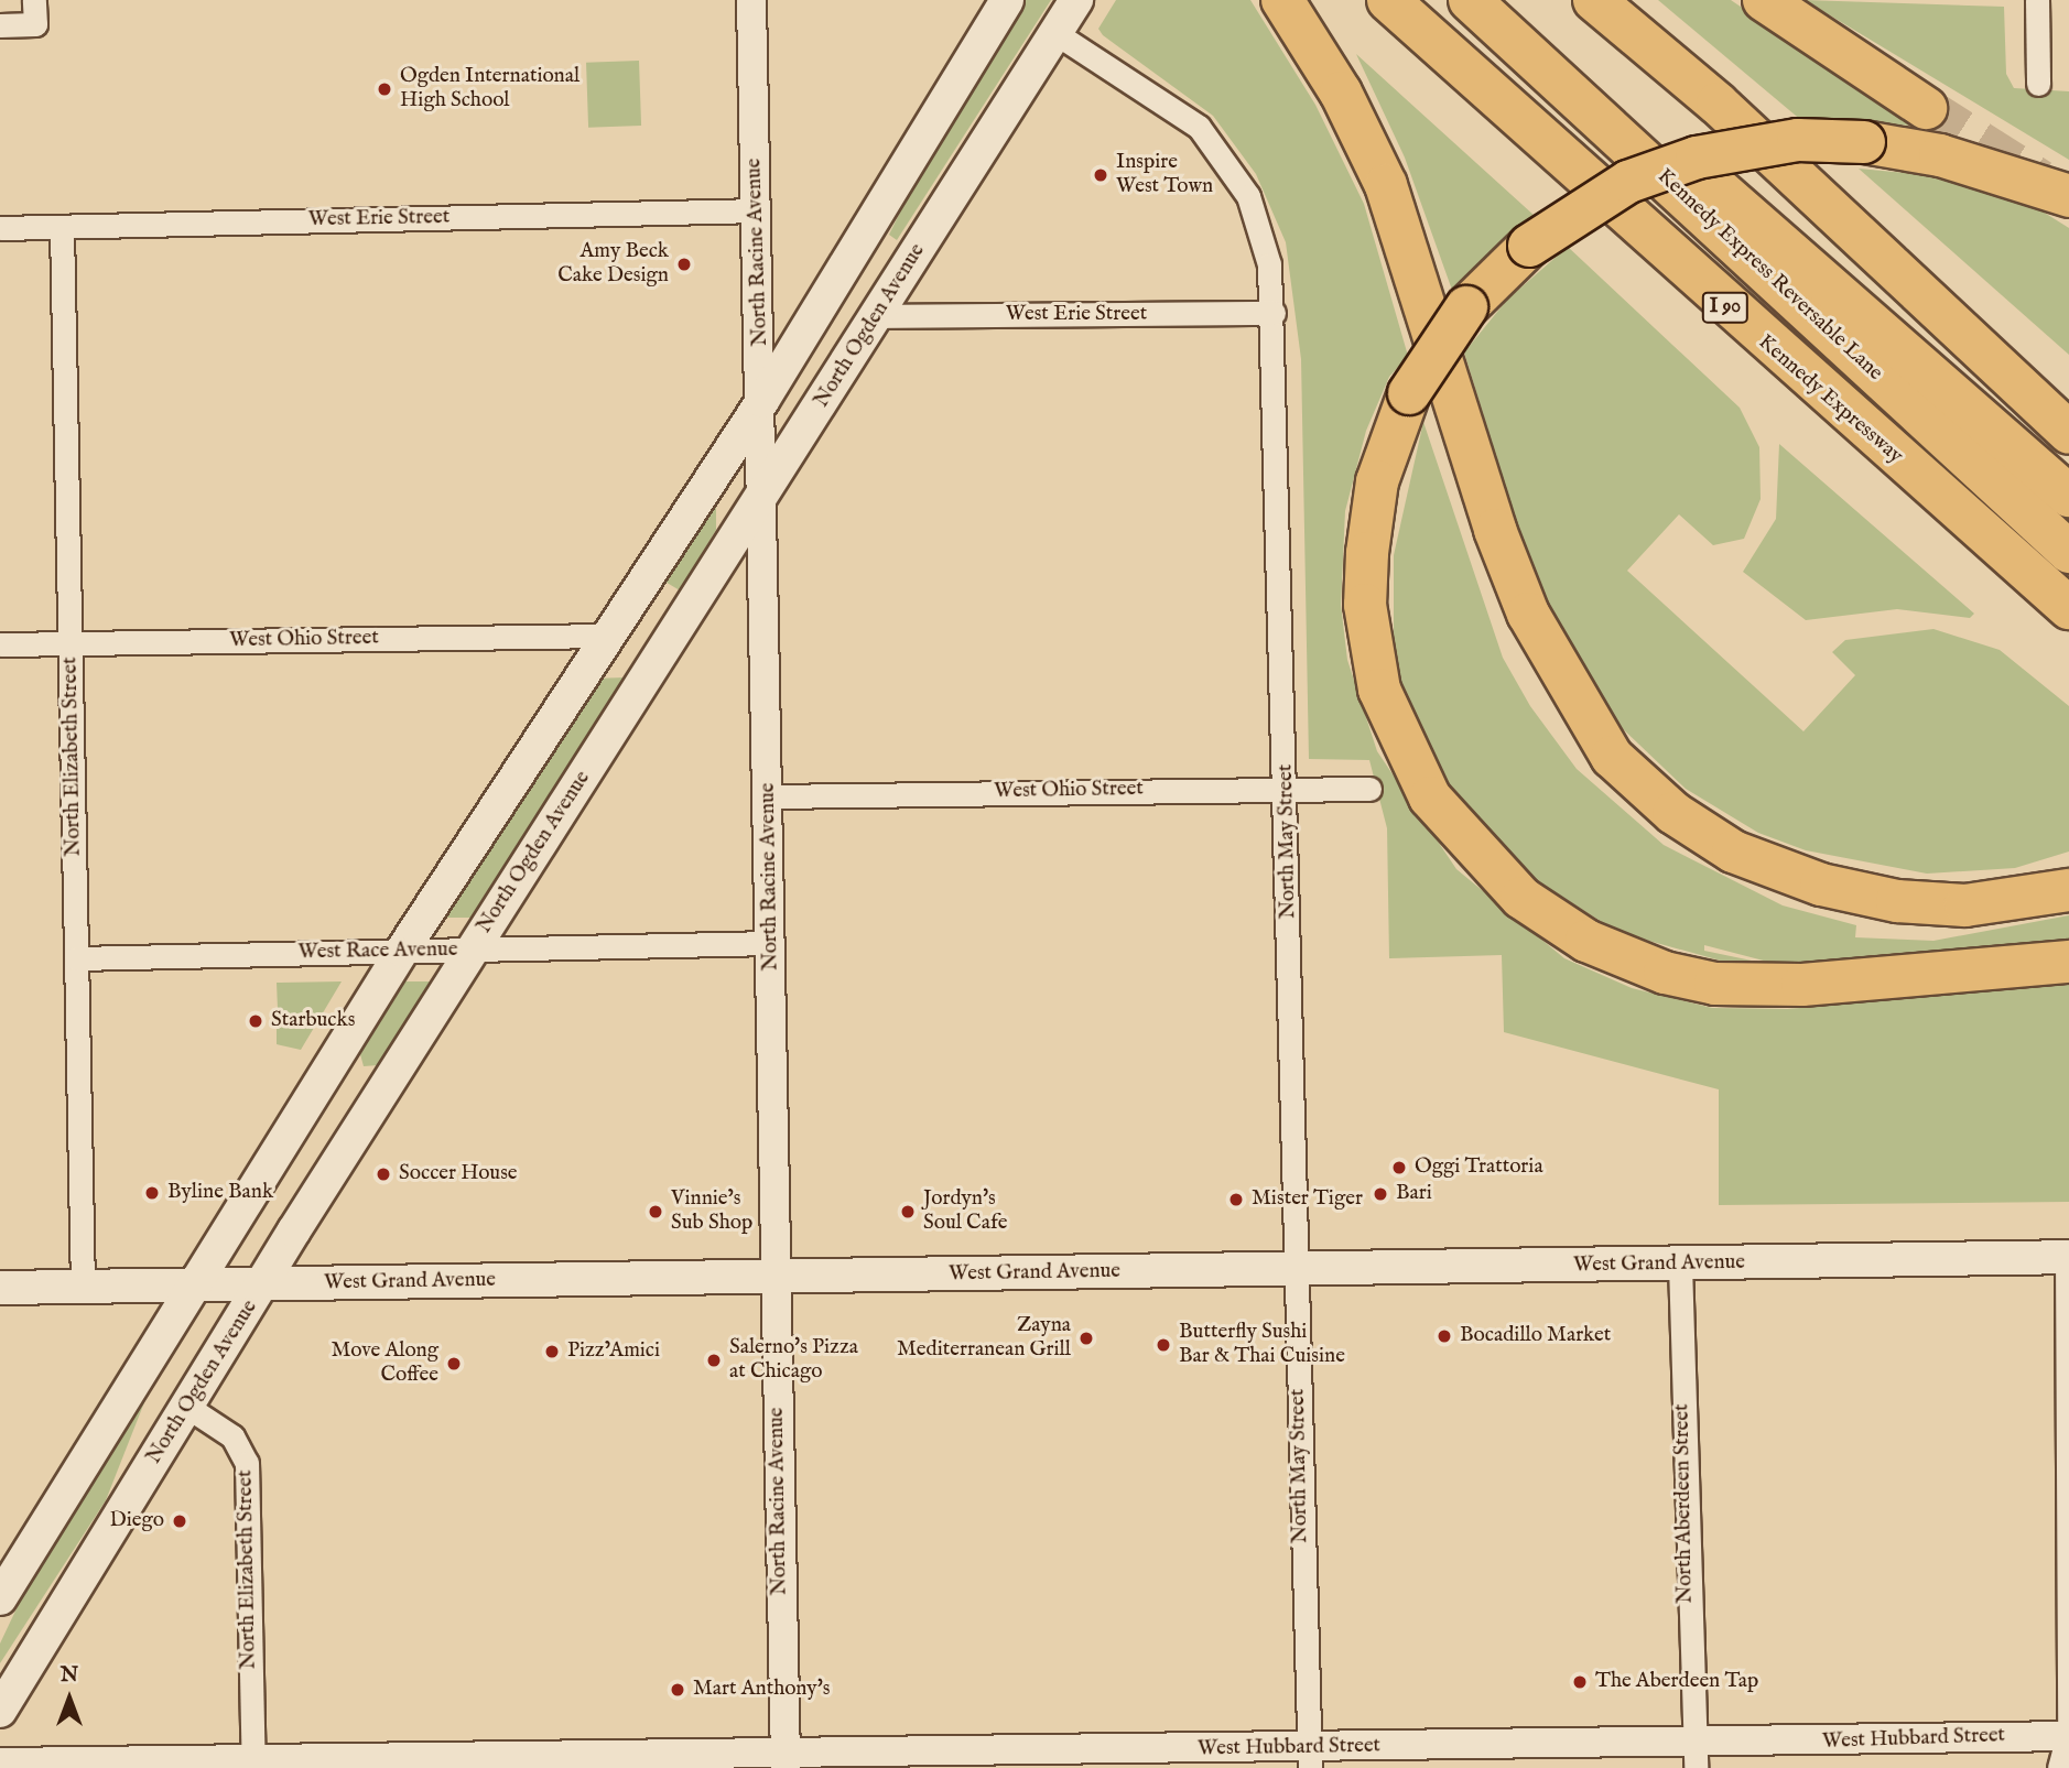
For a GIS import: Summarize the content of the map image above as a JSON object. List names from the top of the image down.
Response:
{
  "streets": {
    "highway": ["Kennedy Express Reversable Lane", "I 90", "Kennedy Expressway"],
    "main road": ["North Ogden Avenue", "West Grand Avenue"],
    "street": [
      "West Erie Street",
      "North Racine Avenue",
      "West Ohio Street",
      "North Elizabeth Street",
      "North May Street",
      "West Race Avenue",
      "North Aberdeen Street",
      "West Hubbard Street"
    ]
  },
  "crossings": [
    ["West Erie Street", "North Racine Avenue"],
    ["West Erie Street", "North Ogden Avenue"],
    ["West Erie Street", "North Elizabeth Street"],
    ["West Erie Street", "North May Street"],
    ["North Racine Avenue", "North Ogden Avenue"],
    ["North Racine Avenue", "West Ohio Street"],
    ["North Racine Avenue", "West Race Avenue"],
    ["North Racine Avenue", "West Grand Avenue"],
    ["North Racine Avenue", "West Hubbard Street"],
    ["North Ogden Avenue", "North Elizabeth Street"],
    ["North Ogden Avenue", "North May Street"],
    ["North Ogden Avenue", "West Race Avenue"],
    ["North Ogden Avenue", "West Grand Avenue"],
    ["West Ohio Street", "North Elizabeth Street"],
    ["West Ohio Street", "North May Street"],
    ["North Elizabeth Street", "West Race Avenue"],
    ["North Elizabeth Street", "West Grand Avenue"],
    ["North Elizabeth Street", "West Hubbard Street"],
    ["North May Street", "West Grand Avenue"],
    ["North May Street", "West Hubbard Street"],
    ["West Grand Avenue", "North Aberdeen Street"],
    ["North Aberdeen Street", "West Hubbard Street"]
  ],
  "places": [
    "Ogden International High School",
    "Inspire West Town",
    "Amy Beck Cake Design",
    "Starbucks",
    "Oggi Trattoria",
    "Soccer House",
    "Byline Bank",
    "Bari",
    "Mister Tiger",
    "Vinnie’s Sub Shop",
    "Jordyn's Soul Cafe",
    "Bocadillo Market",
    "Zayna Mediterranean Grill",
    "Butterfly Sushi Bar & Thai Cuisine",
    "Pizz’Amici",
    "Salerno's Pizza at Chicago",
    "Move Along Coffee",
    "Diego",
    "The Aberdeen Tap",
    "Mart Anthony's"
  ],
  "north": "top"
}
